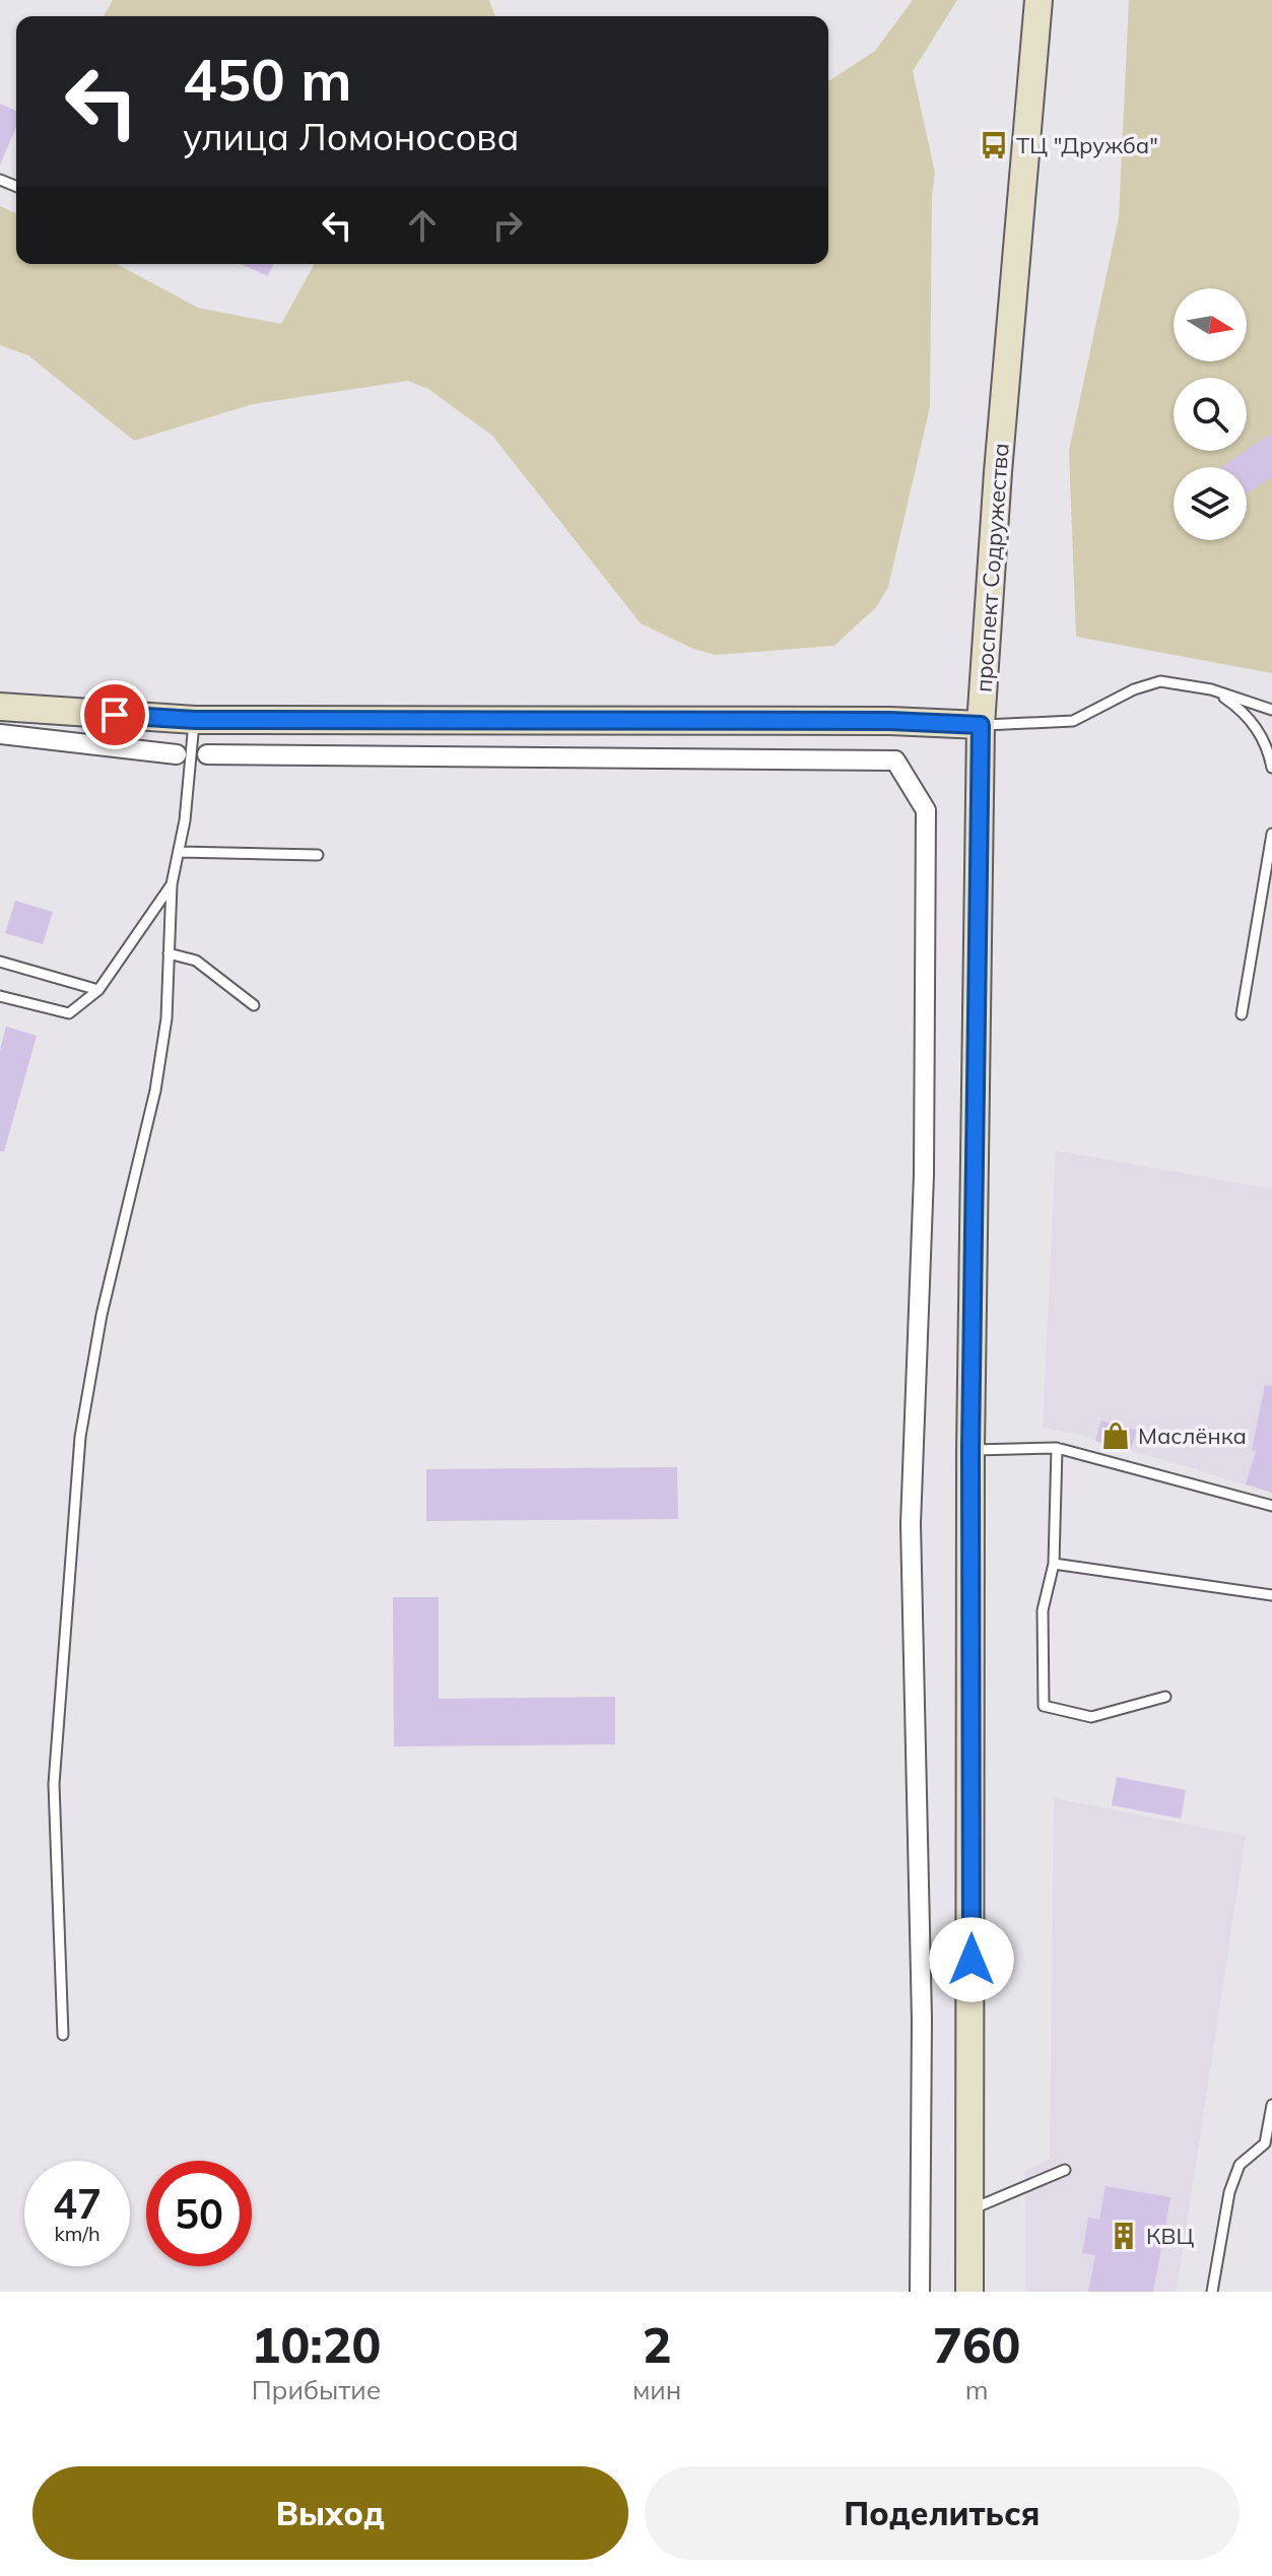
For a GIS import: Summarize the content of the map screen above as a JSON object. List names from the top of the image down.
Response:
{
  "streets": {
    "main road": ["проспект Содружества"]
  },
  "places": {
    "bus stop": ["ТЦ \"Дружба\""],
    "shop": ["Маслёнка"],
    "building": ["КВЦ"]
  },
  "north": "right",
  "page": {
    "turn": ["450 m", "улица Ломоносова"],
    "speed": "47 km/h",
    "limit": "50",
    "eta": [
      "10:20",
      "Прибытие",
      "2",
      "мин",
      "760",
      "m"
    ],
    "buttons": ["Выход", "Поделиться"]
  }
}
